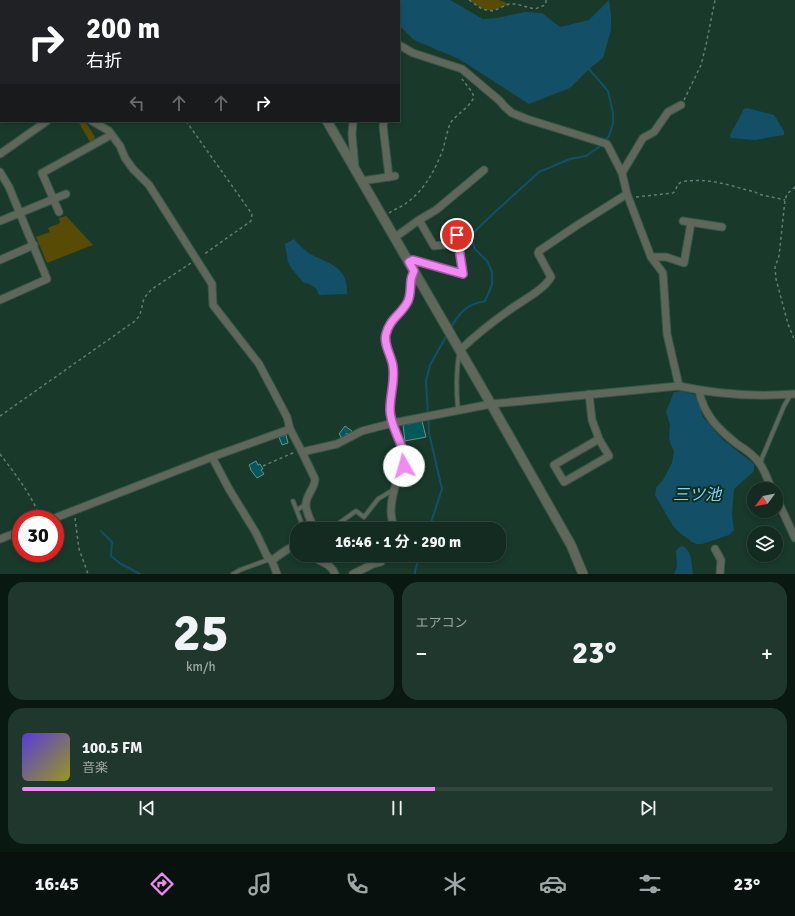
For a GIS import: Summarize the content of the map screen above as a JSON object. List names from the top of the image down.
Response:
{
  "water": ["三ツ池"],
  "north": "bottom left",
  "page": {
    "turn": ["200 m", "右折"],
    "limit": "30",
    "trip": "16:46 · 1 分 · 290 m",
    "tile": [
      ["25", "km/h"],
      "エアコン"
    ],
    "heat": ["−", "23°", "+"],
    "song": ["100.5 FM", "音楽"],
    "tabs": ["16:45", "23°"]
  }
}
